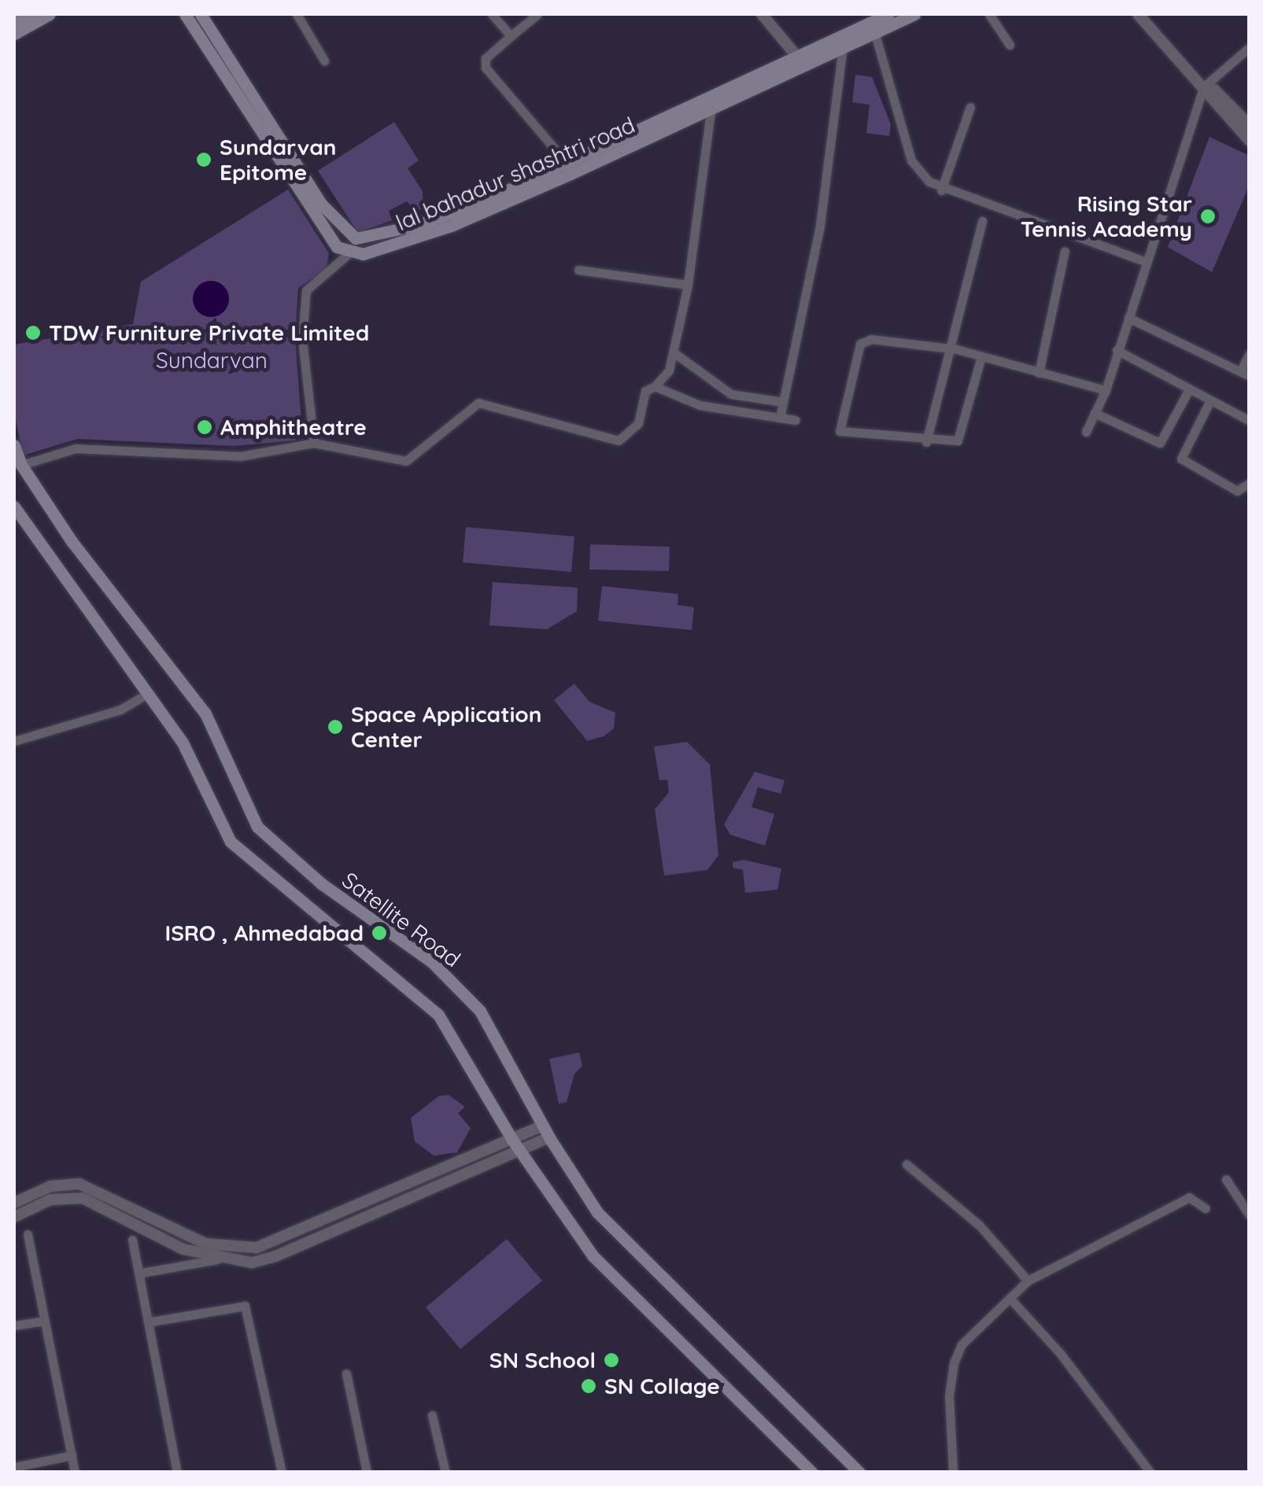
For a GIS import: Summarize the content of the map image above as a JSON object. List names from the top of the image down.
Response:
{
  "streets": {
    "main road": ["lal bahadur shashtri road", "Satellite Road"]
  },
  "parks": ["Sundarvan"],
  "places": [
    "Sundarvan Epitome",
    "Rising Star Tennis Academy",
    "TDW Furniture Private Limited",
    "Amphitheatre",
    "Space Application Center",
    "ISRO , Ahmedabad",
    "SN School",
    "SN Collage"
  ]
}
